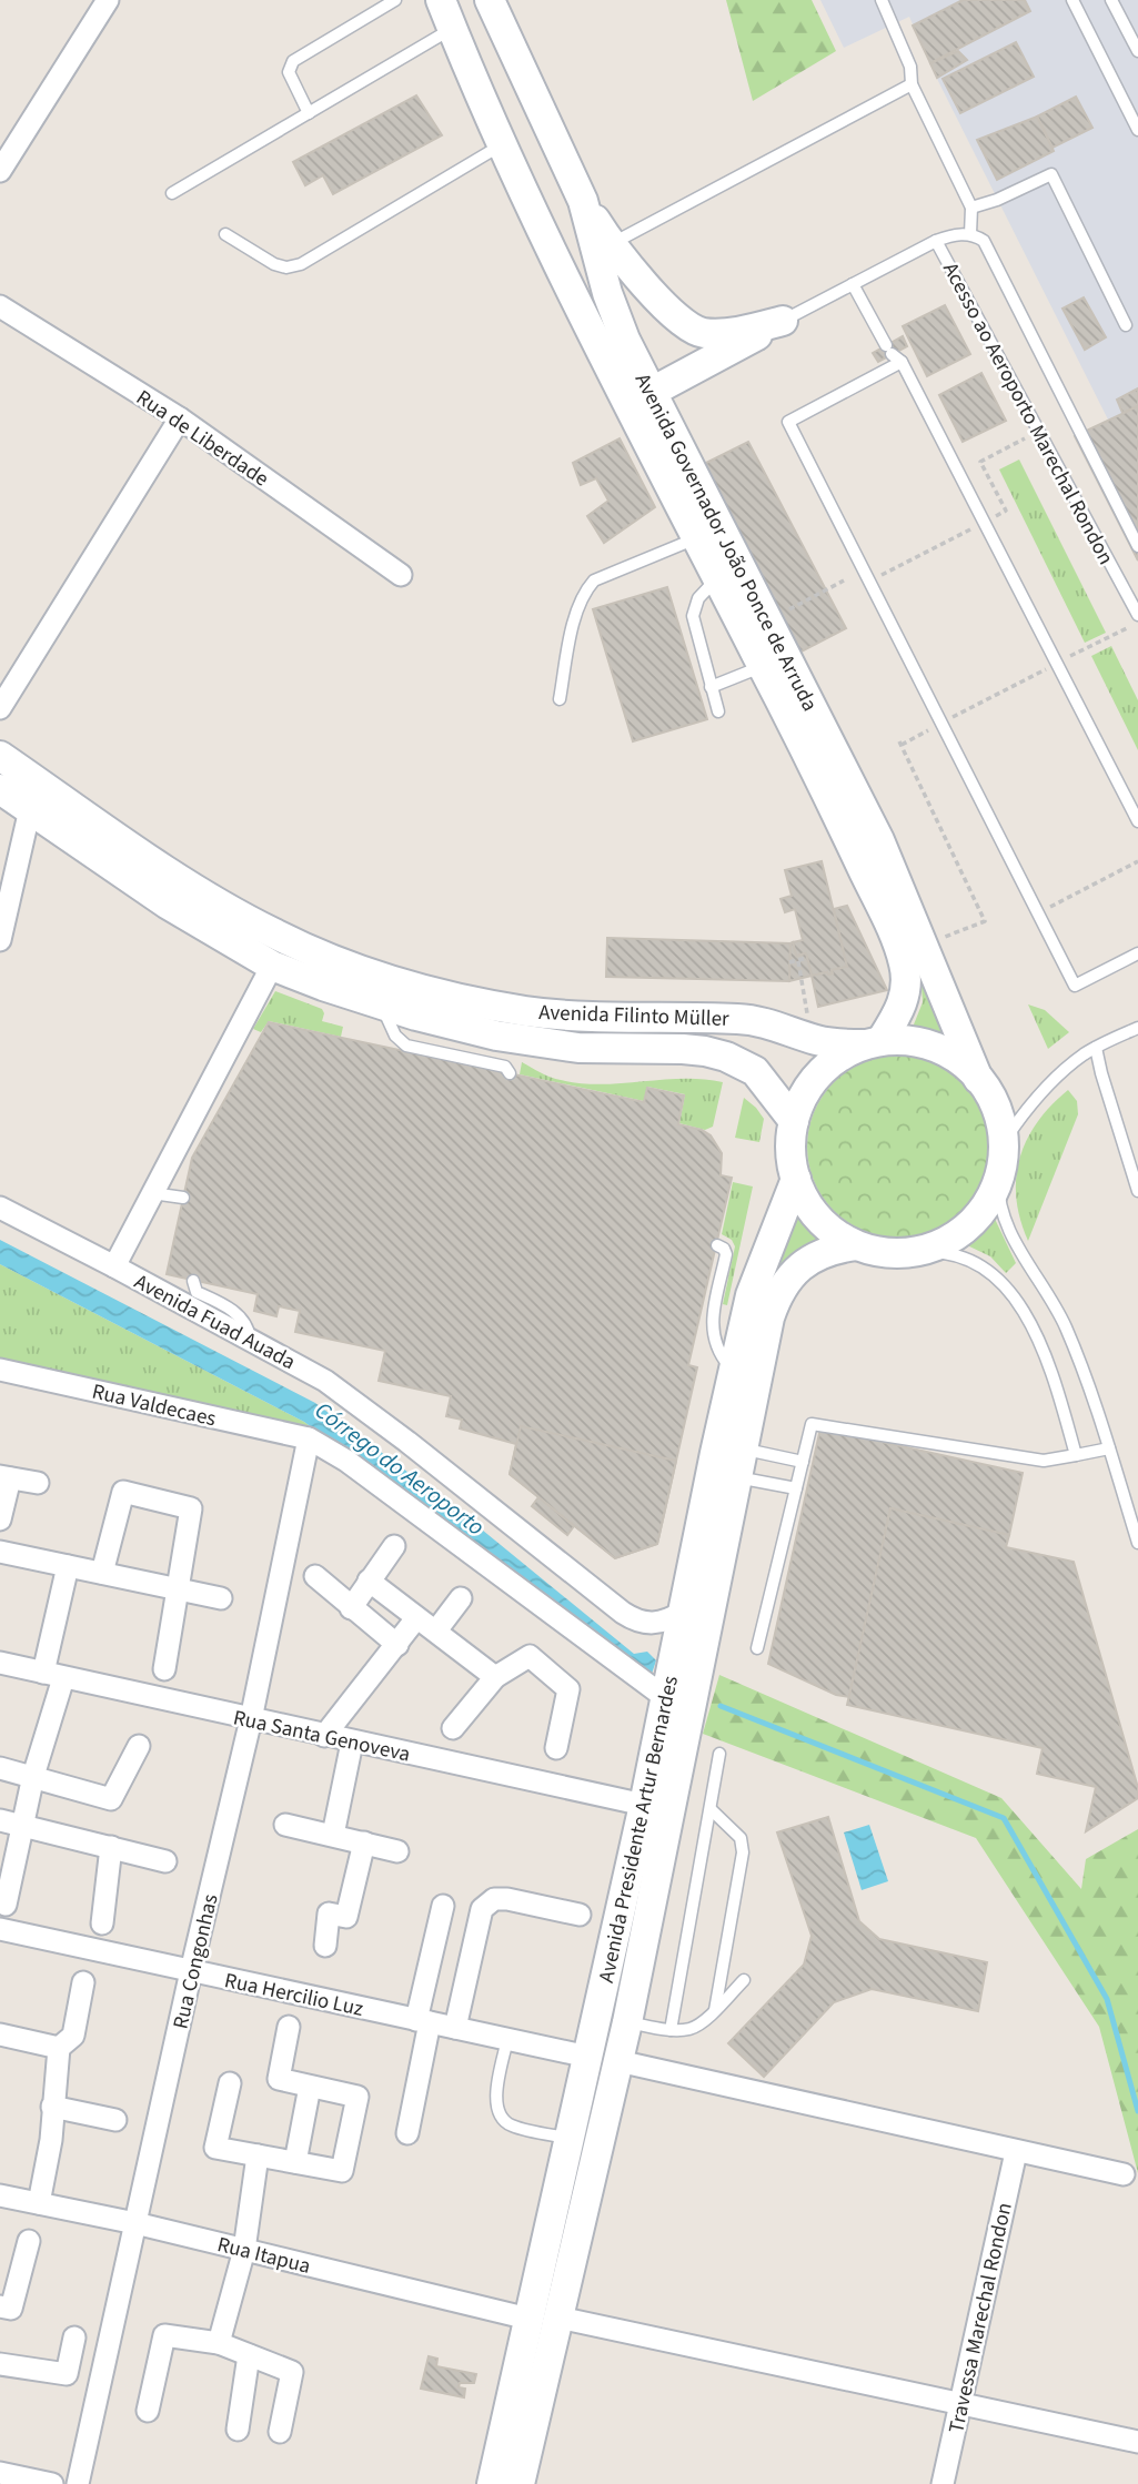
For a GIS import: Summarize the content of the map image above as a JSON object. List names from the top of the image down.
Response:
{
  "streets": {
    "main road": ["Avenida Governador João Ponce de Arruda", "Avenida Filinto Müller", "Avenida Presidente Artur Bernardes"],
    "street": [
      "Rua de Liberdade",
      "Avenida Fuad Auada",
      "Rua Valdecaes",
      "Rua Santa Genoveva",
      "Rua Congonhas",
      "Rua Hercilio Luz",
      "Rua Itapua",
      "Travessa Marechal Rondon"
    ],
    "lane": ["Acesso ao Aeroporto Marechal Rondon"]
  },
  "crossings": [
    ["Avenida Governador João Ponce de Arruda", "Avenida Filinto Müller"],
    ["Avenida Governador João Ponce de Arruda", "Avenida Presidente Artur Bernardes"],
    ["Avenida Filinto Müller", "Avenida Presidente Artur Bernardes"],
    ["Avenida Fuad Auada", "Avenida Presidente Artur Bernardes"],
    ["Rua Valdecaes", "Rua Congonhas"],
    ["Rua Santa Genoveva", "Avenida Presidente Artur Bernardes"],
    ["Rua Santa Genoveva", "Rua Congonhas"],
    ["Avenida Presidente Artur Bernardes", "Rua Hercilio Luz"],
    ["Avenida Presidente Artur Bernardes", "Rua Itapua"],
    ["Rua Congonhas", "Rua Hercilio Luz"],
    ["Rua Congonhas", "Rua Itapua"]
  ],
  "water": ["Córrego do Aeroporto"]
}
